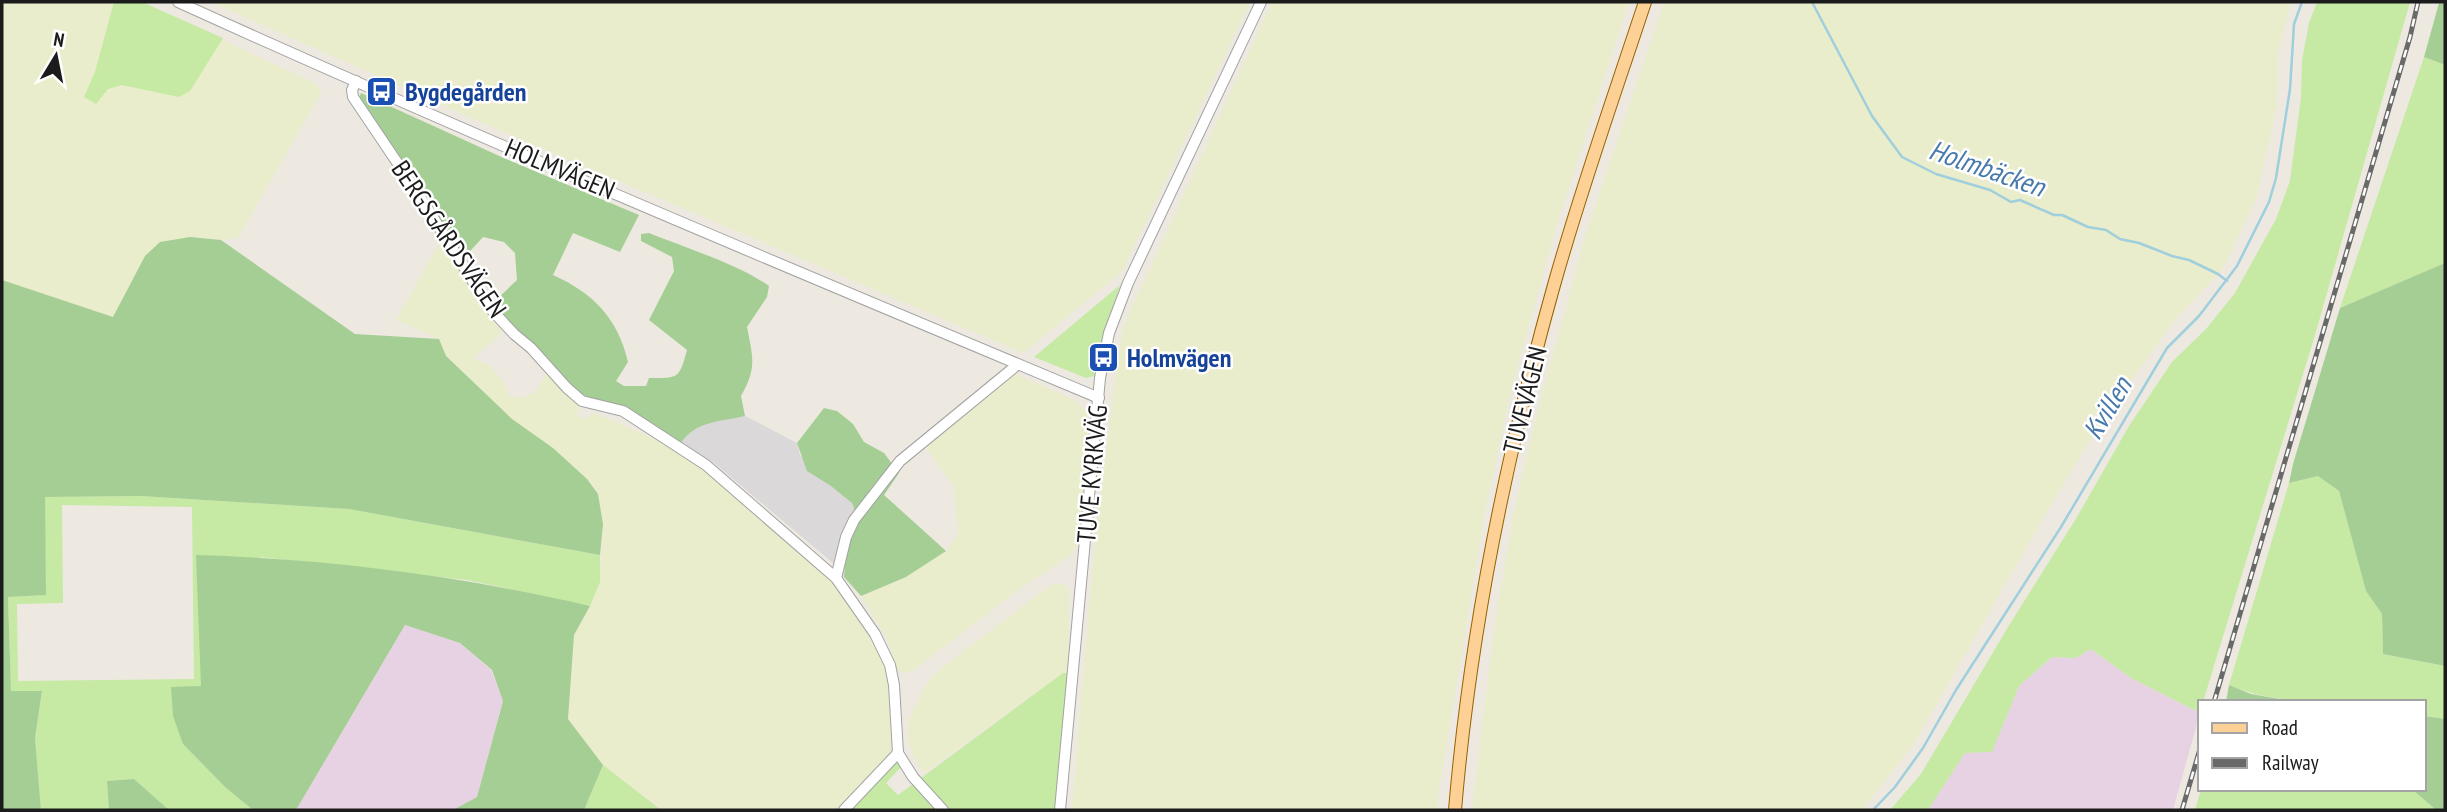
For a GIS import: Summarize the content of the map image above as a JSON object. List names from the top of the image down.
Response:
{
  "streets": {
    "main road": ["TUVEVÄGEN"],
    "street": ["HOLMVÄGEN", "BERGSGÅRDSVÄGEN", "TUVE KYRKVÄG"]
  },
  "crossings": [
    ["HOLMVÄGEN", "BERGSGÅRDSVÄGEN"],
    ["HOLMVÄGEN", "TUVE KYRKVÄG"]
  ],
  "water": ["Holmbäcken", "Kvillen"],
  "places": {
    "bus stop": ["Bygdegården", "Holmvägen"]
  },
  "legend": ["Road", "Railway"],
  "north": "top"
}
